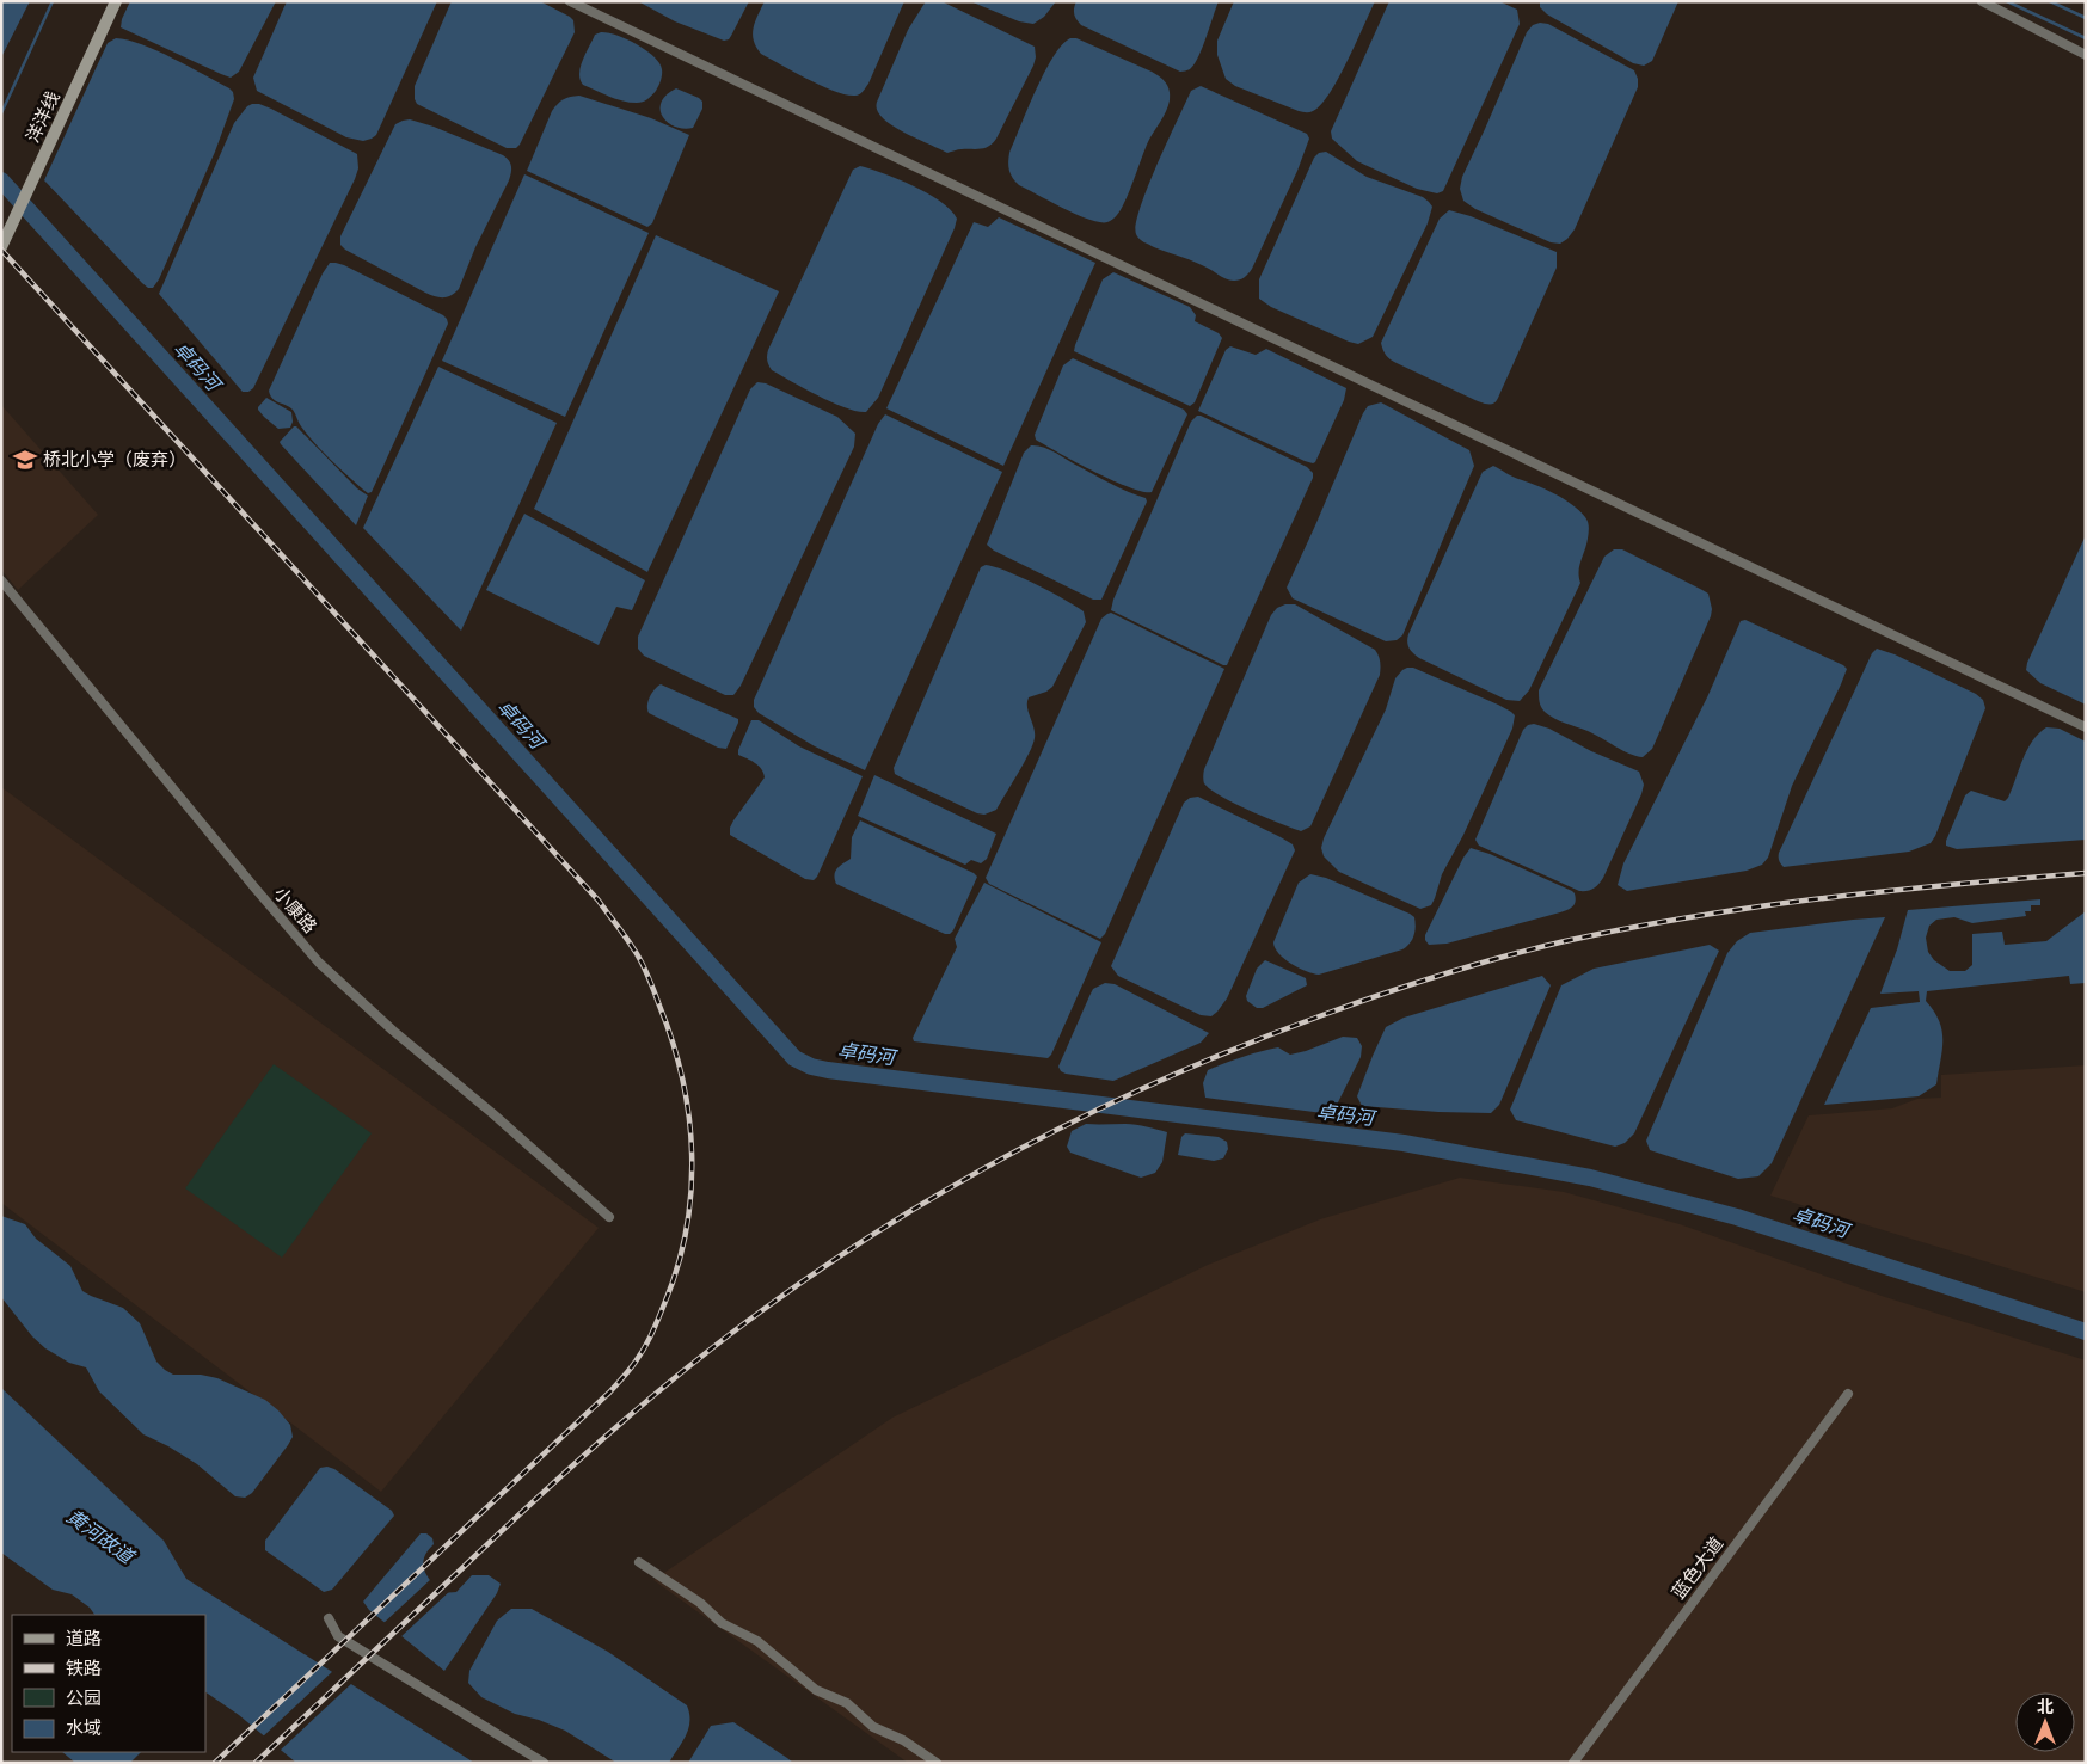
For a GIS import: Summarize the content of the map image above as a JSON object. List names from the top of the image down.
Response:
{
  "streets": {
    "main road": ["洋洋线"],
    "street": ["小康路", "蓝色大道"]
  },
  "water": ["卓码河", "黄河故道"],
  "places": {
    "school or university": ["桥北小学（废弃）"]
  },
  "legend": [
    "道路",
    "铁路",
    "公园",
    "水域"
  ],
  "north": "top"
}
